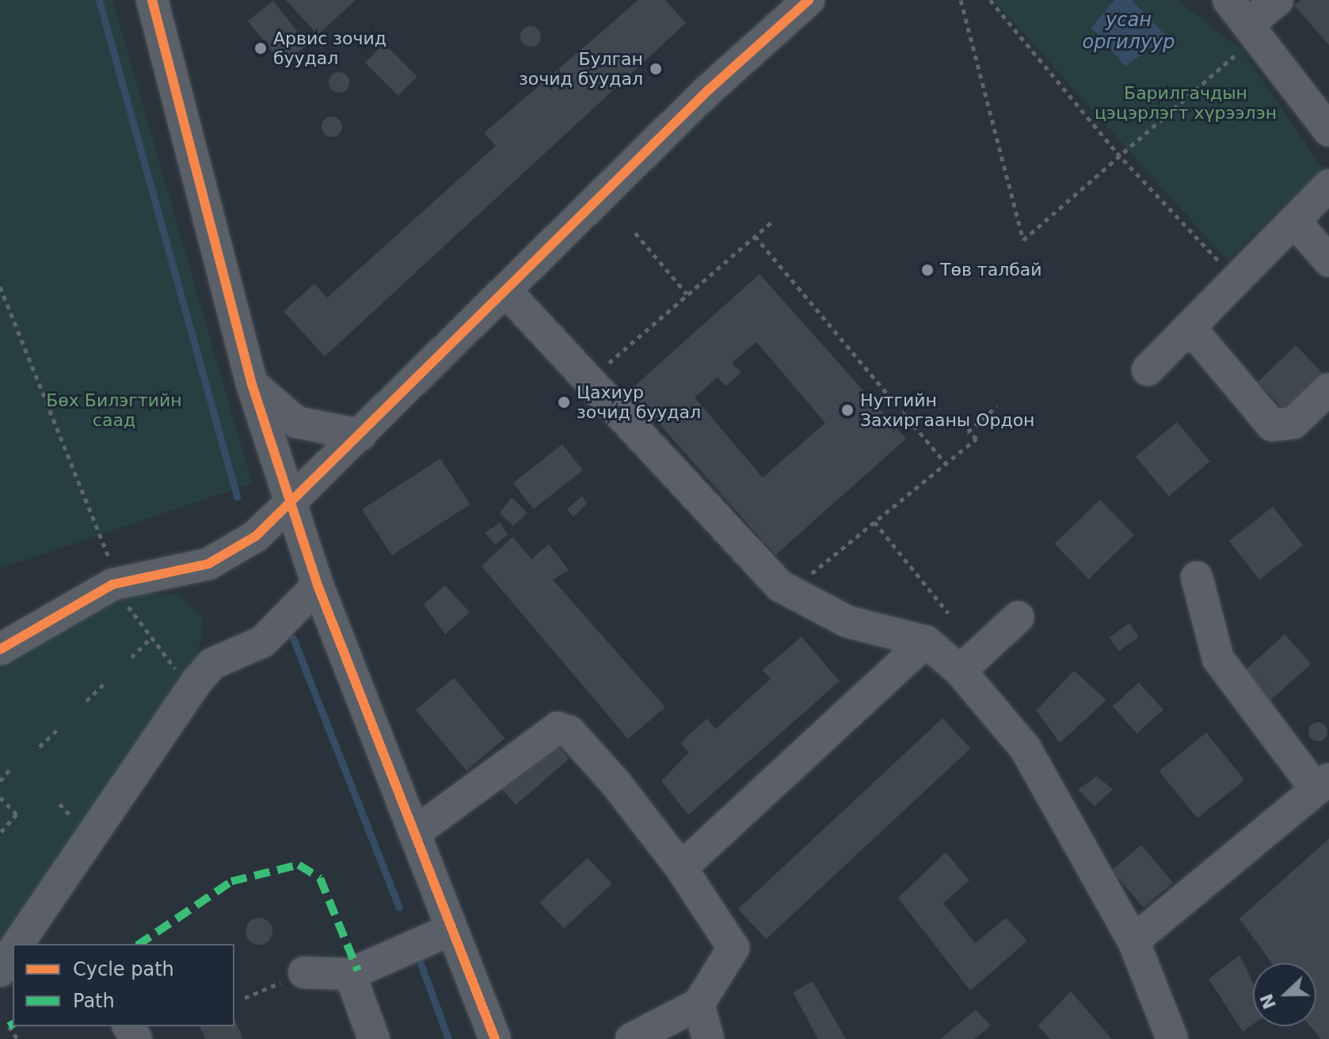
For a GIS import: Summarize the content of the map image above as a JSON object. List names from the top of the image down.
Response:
{
  "water": ["усан оргилуур"],
  "parks": ["Барилгачдын цэцэрлэгт хүрээлэн", "Бөх Билэгтийн саад"],
  "places": [
    "Арвис зочид буудал",
    "Булган зочид буудал",
    "Төв талбай",
    "Цахиур зочид буудал",
    "Нутгийн Захиргааны Ордон"
  ],
  "legend": ["Cycle path", "Path"],
  "north": "left"
}
